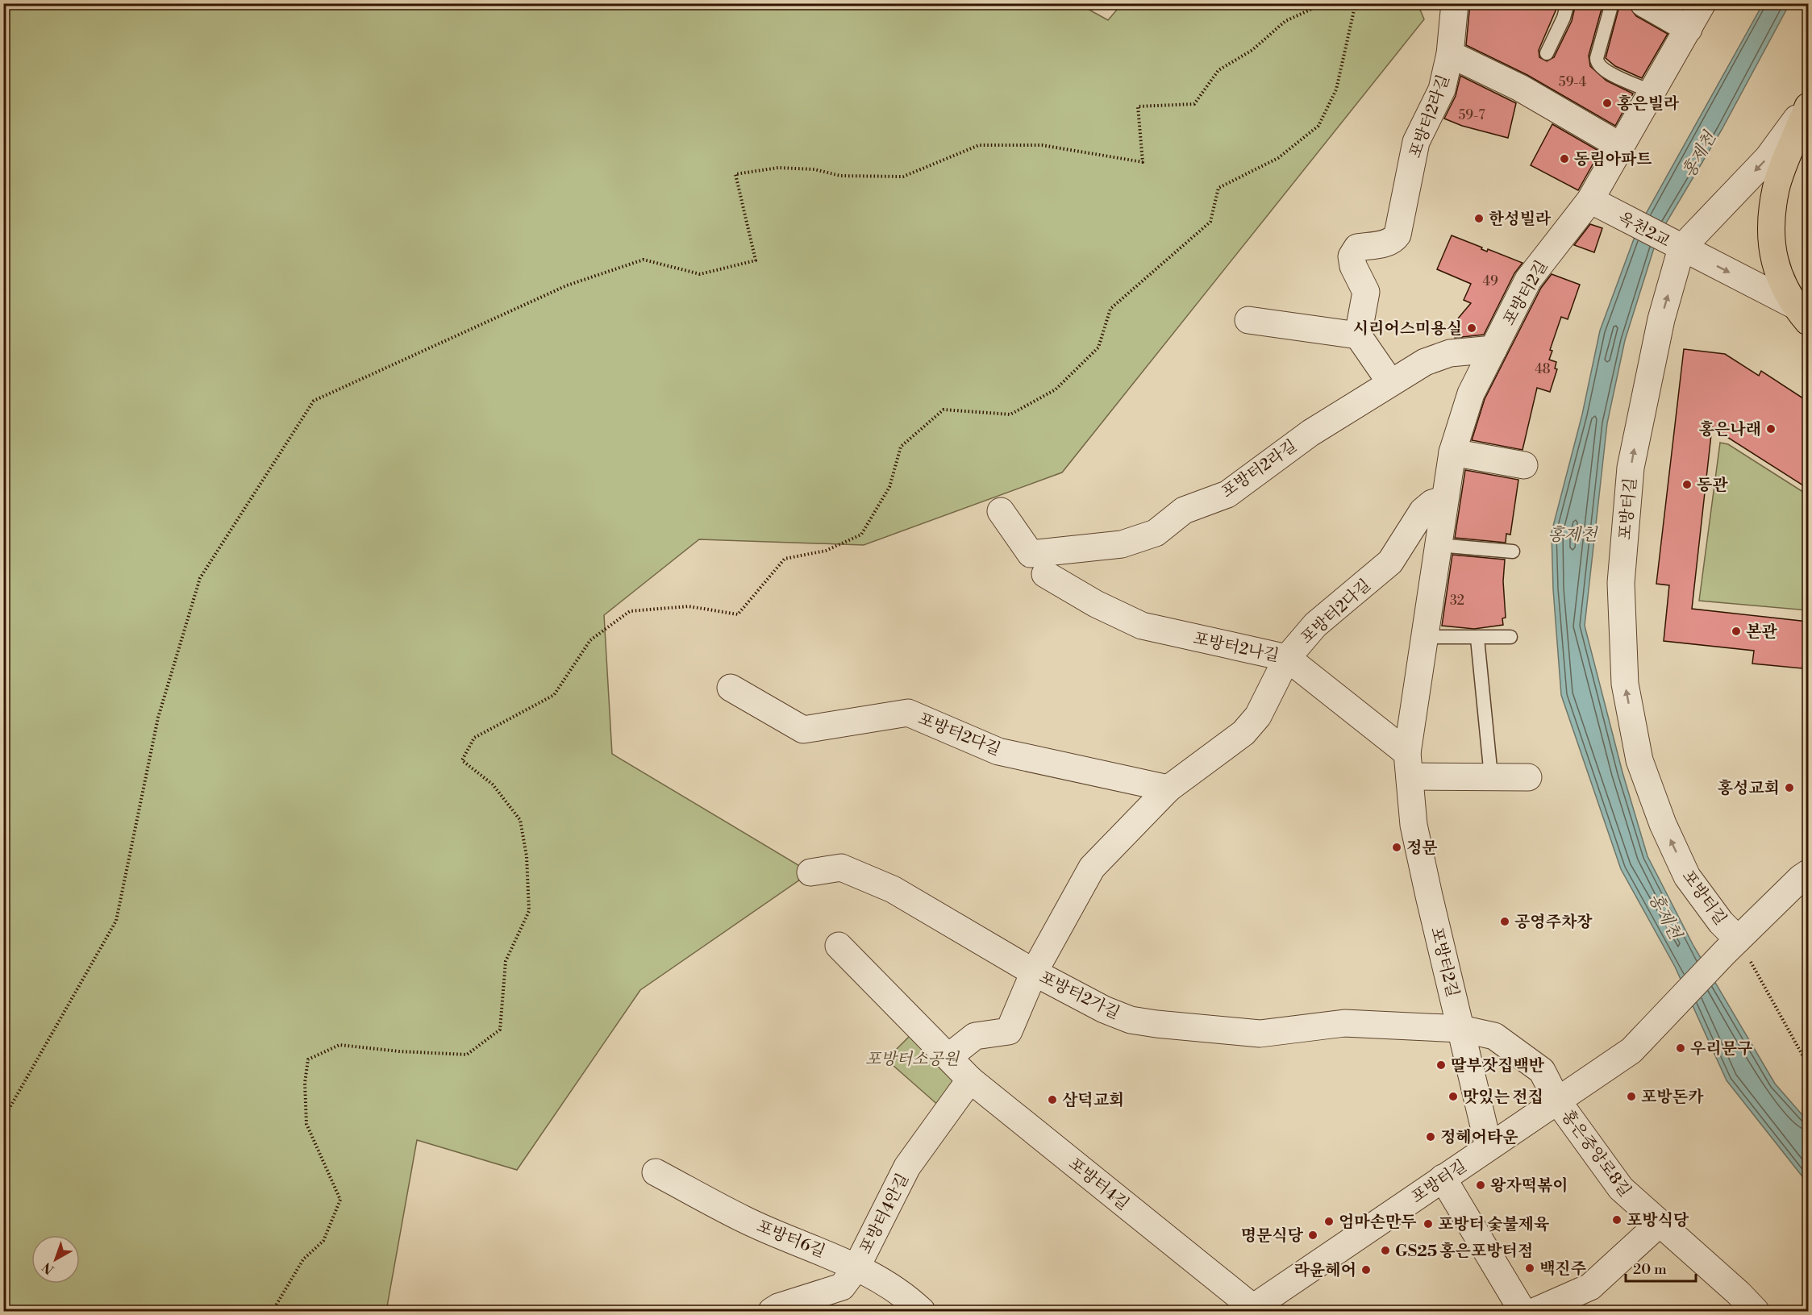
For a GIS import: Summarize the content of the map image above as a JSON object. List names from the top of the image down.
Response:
{
  "streets": {
    "street": [
      "포방터2라길",
      "옥천2교",
      "포방터2길",
      "포방터길",
      "포방터2다길",
      "포방터2나길",
      "포방터2가길",
      "홍은중앙로8길",
      "포방터4길",
      "포방터4안길",
      "포방터6길"
    ]
  },
  "crossings": [
    ["포방터2라길", "포방터2길"],
    ["옥천2교", "포방터2길"],
    ["옥천2교", "포방터길"],
    ["포방터2길", "포방터길"],
    ["포방터2길", "포방터2다길"],
    ["포방터2길", "포방터2나길"],
    ["포방터2길", "포방터2가길"],
    ["포방터길", "홍은중앙로8길"],
    ["포방터길", "포방터4길"],
    ["포방터2다길", "포방터2나길"],
    ["포방터2다길", "포방터2가길"],
    ["포방터4길", "포방터4안길"],
    ["포방터4안길", "포방터6길"]
  ],
  "one_way": ["옥천2교"],
  "water": ["홍제천"],
  "parks": ["포방터소공원"],
  "places": [
    "홍은빌라",
    "동림아파트",
    "한성빌라",
    "시리어스미용실",
    "홍은나래",
    "동관",
    "본관",
    "홍성교회",
    "정문",
    "공영주차장",
    "우리문구",
    "딸부잣집백반",
    "맛있는 전집",
    "포방돈카",
    "삼덕교회",
    "정헤어타운",
    "왕자떡볶이",
    "포방식당",
    "엄마손만두",
    "포방터 숯불제육",
    "명문식당",
    "GS25 홍은포방터점",
    "백진주",
    "라윤헤어"
  ],
  "house_numbers": [
    "59-4",
    "59-7",
    "49",
    "48",
    "32"
  ],
  "scale_bar": "20 m",
  "north": "bottom left"
}
